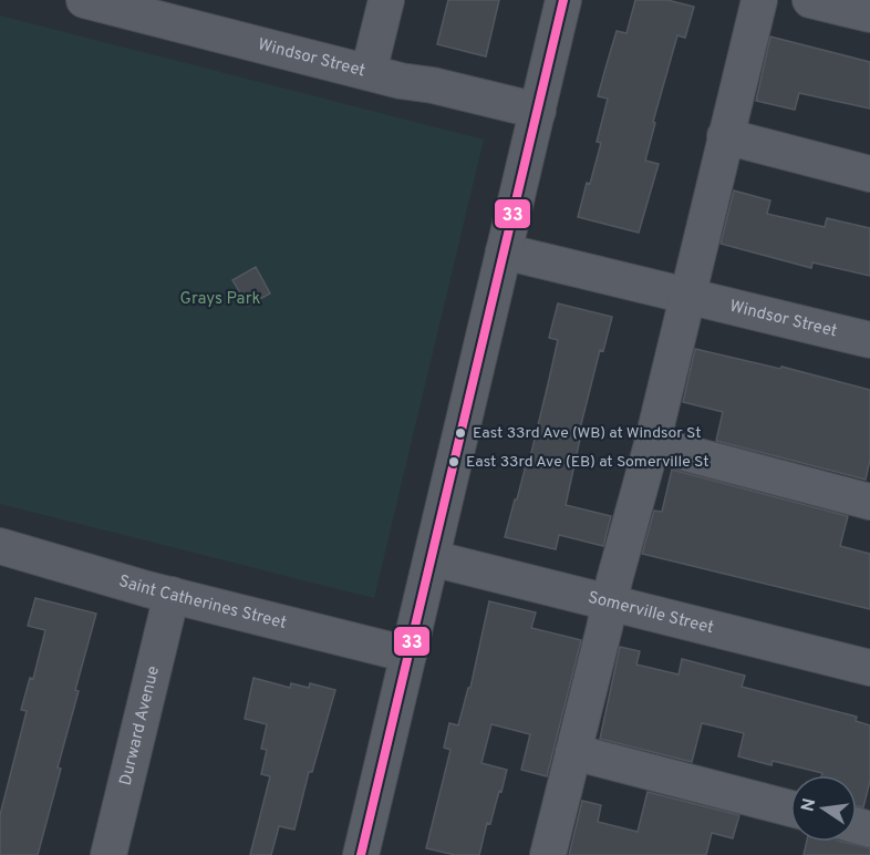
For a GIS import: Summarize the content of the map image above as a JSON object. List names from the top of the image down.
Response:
{
  "streets": {
    "street": [
      "Windsor Street",
      "Saint Catherines Street",
      "Somerville Street",
      "Durward Avenue"
    ]
  },
  "crossings": [
    ["Saint Catherines Street", "Durward Avenue"]
  ],
  "parks": ["Grays Park"],
  "places": ["East 33rd Ave (WB) at Windsor St", "East 33rd Ave (EB) at Somerville St"],
  "lines": ["transit line 33"],
  "north": "left"
}
